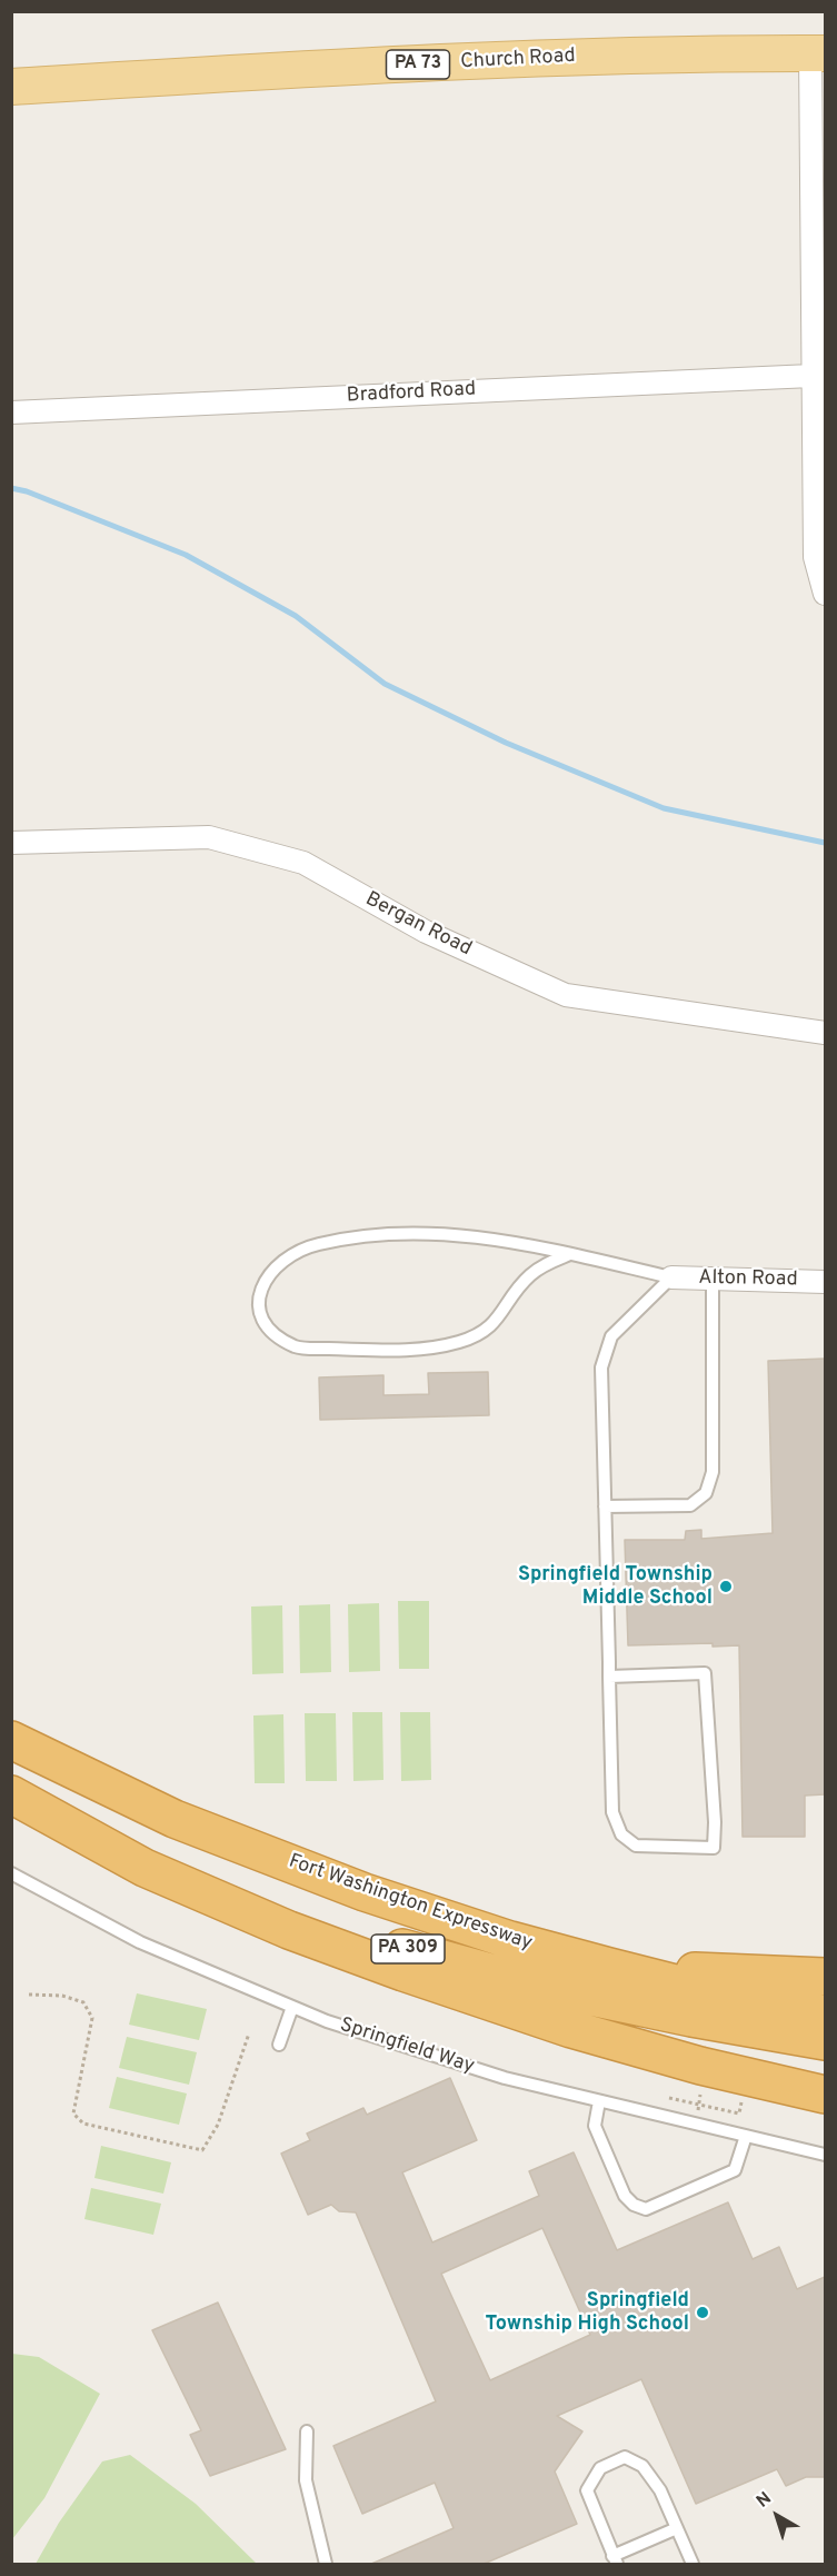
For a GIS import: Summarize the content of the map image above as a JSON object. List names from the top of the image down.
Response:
{
  "streets": {
    "highway": ["Fort Washington Expressway", "PA 309"],
    "main road": ["Church Road", "PA 73"],
    "street": ["Bradford Road", "Bergan Road", "Alton Road"],
    "lane": ["Springfield Way"]
  },
  "places": ["Springfield Township Middle School", "Springfield Township High School"],
  "north": "top left"
}
